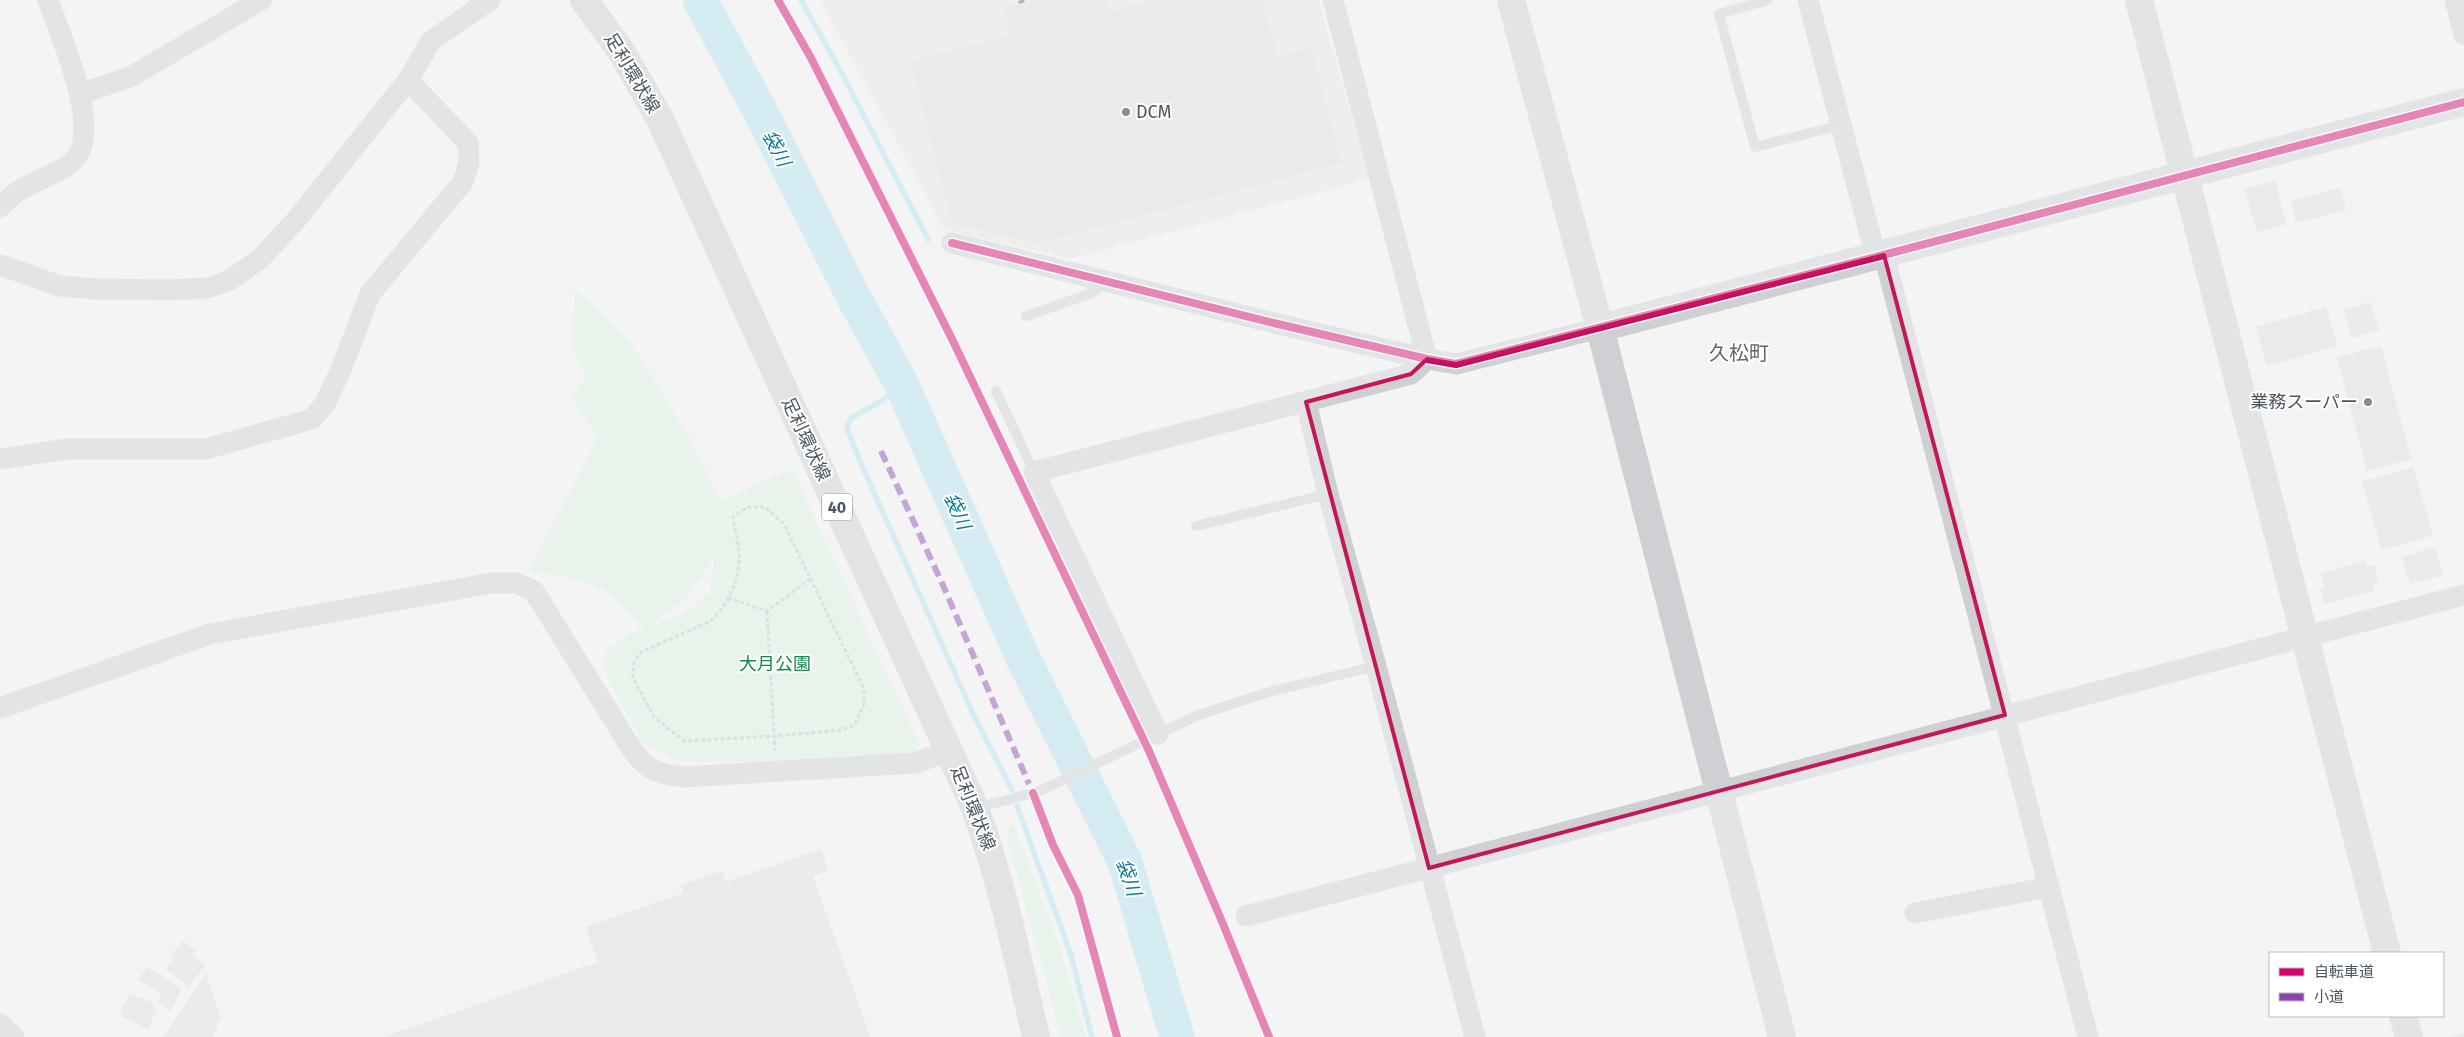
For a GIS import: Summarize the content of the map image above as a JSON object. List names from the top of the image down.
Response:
{
  "streets": {
    "main road": ["足利環状線", "40"]
  },
  "districts": ["久松町"],
  "water": ["袋川"],
  "parks": ["大月公園"],
  "places": ["DCM", "業務スーパー"],
  "legend": ["自転車道", "小道"]
}
